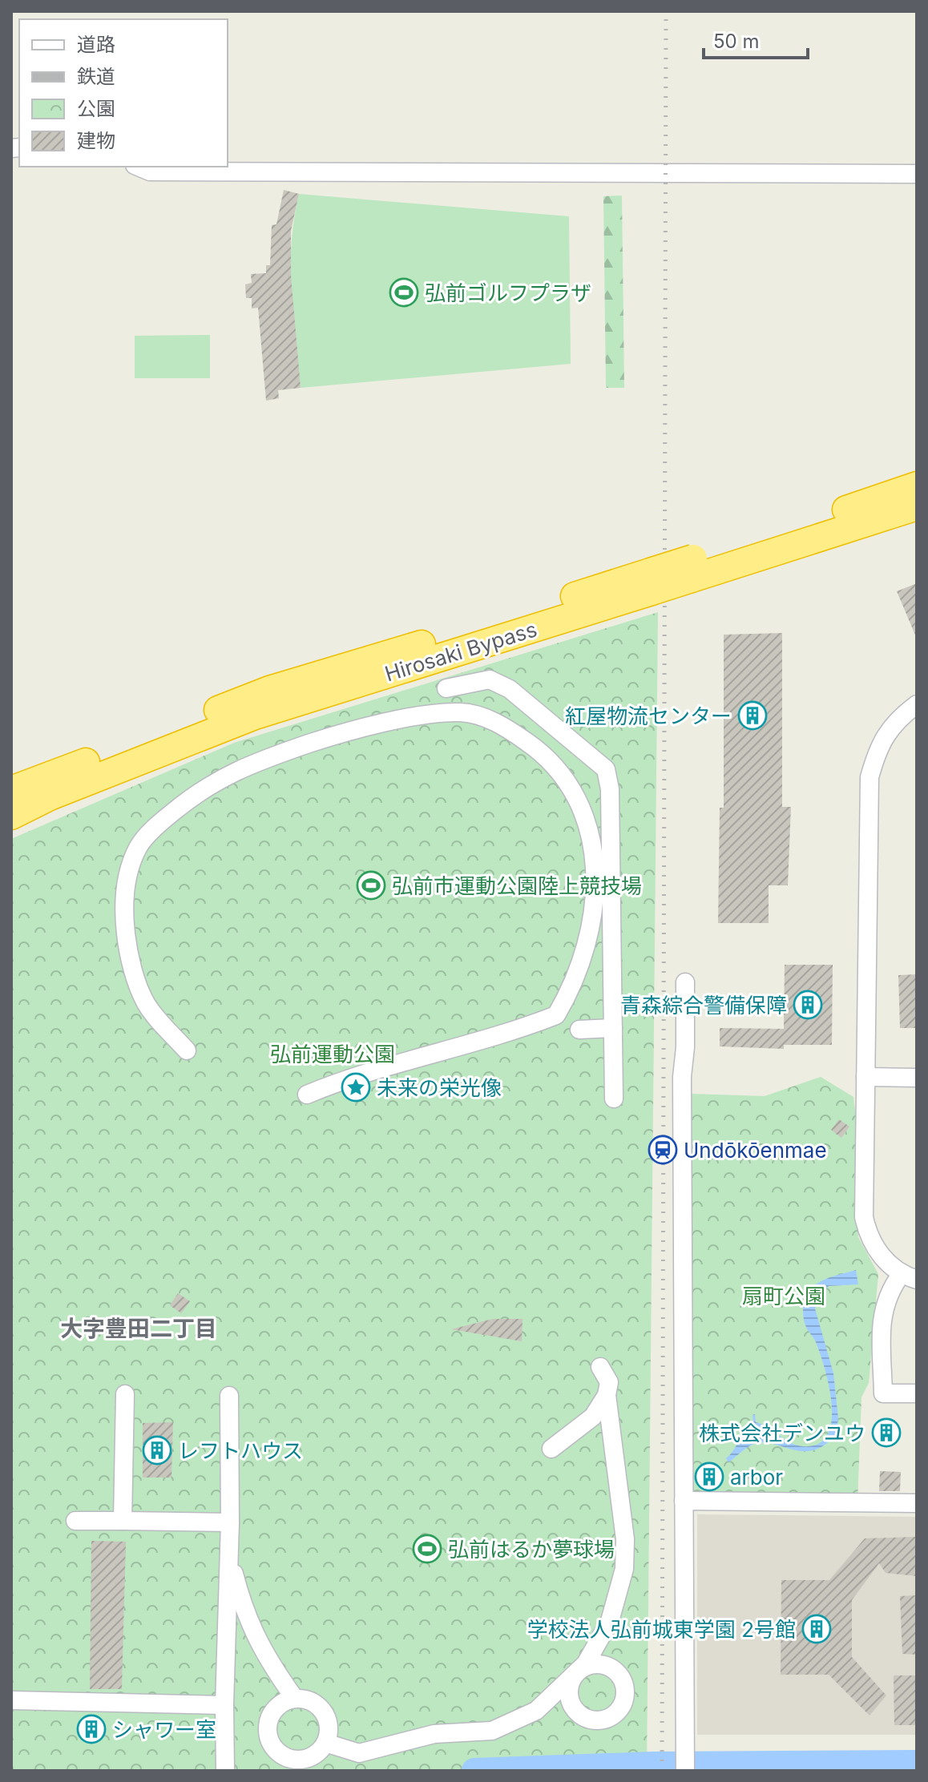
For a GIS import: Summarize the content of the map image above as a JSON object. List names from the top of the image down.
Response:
{
  "streets": {
    "highway": ["Hirosaki Bypass"]
  },
  "districts": ["大字豊田二丁目"],
  "parks": ["弘前運動公園", "扇町公園"],
  "places": {
    "sports": ["弘前ゴルフプラザ", "弘前市運動公園陸上競技場", "弘前はるか夢球場"],
    "building": [
      "紅屋物流センター",
      "青森綜合警備保障",
      "株式会社デンユウ",
      "レフトハウス",
      "arbor",
      "学校法人弘前城東学園 2号館",
      "シャワー室"
    ],
    "place": ["未来の栄光像"],
    "station": ["Undōkōenmae"]
  },
  "legend": [
    "道路",
    "鉄道",
    "公園",
    "建物"
  ],
  "scale_bar": "50 m"
}
